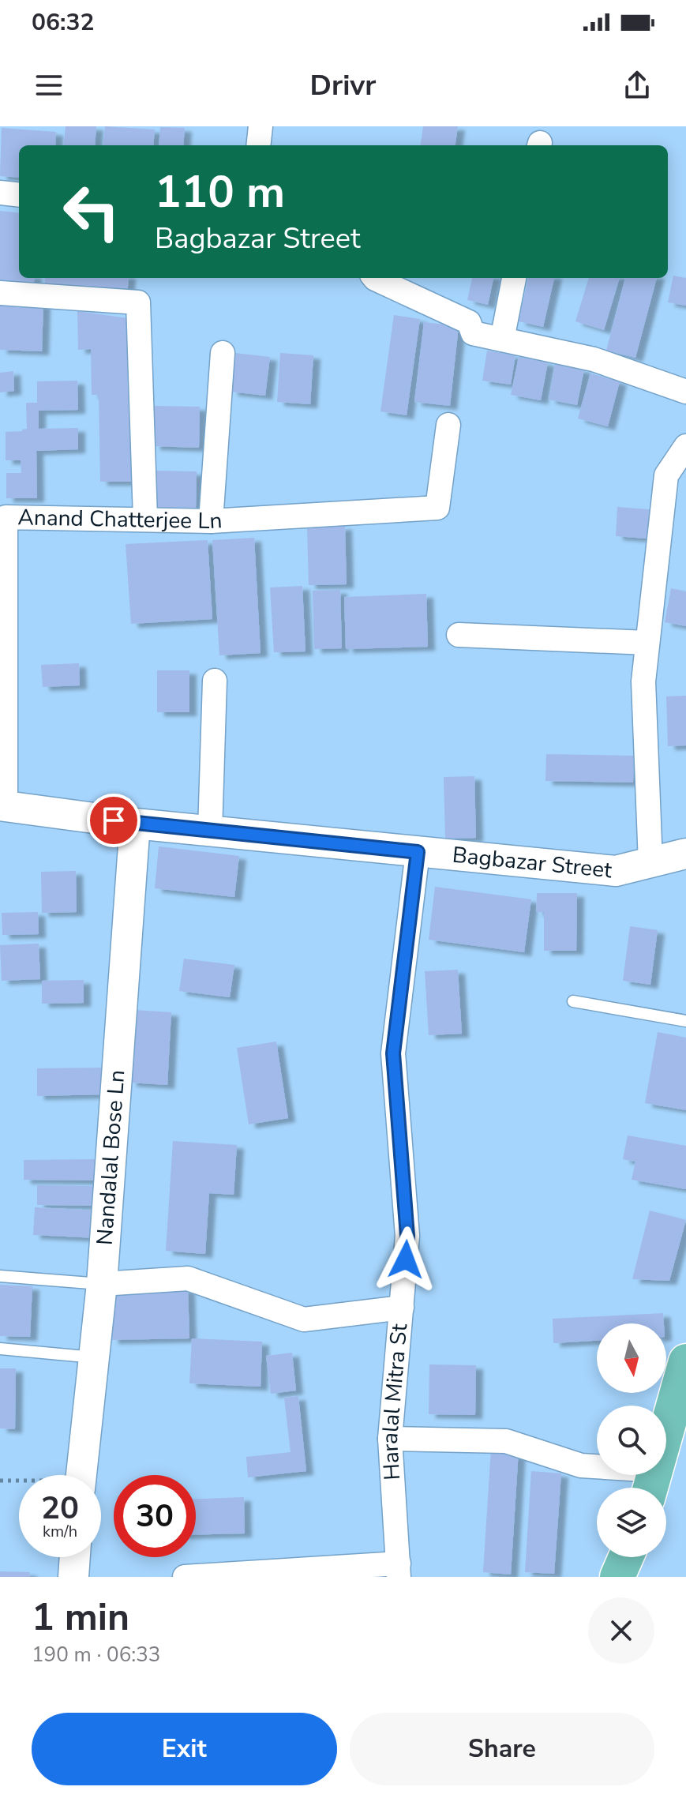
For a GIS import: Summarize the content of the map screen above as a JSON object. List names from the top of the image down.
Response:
{
  "streets": {
    "street": [
      "Anand Chatterjee Ln",
      "Bagbazar Street",
      "Nandalal Bose Ln",
      "Haralal Mitra St"
    ]
  },
  "crossings": [
    ["Anand Chatterjee Ln", "Bagbazar Street"],
    ["Bagbazar Street", "Nandalal Bose Ln"],
    ["Bagbazar Street", "Haralal Mitra St"]
  ],
  "north": "bottom",
  "page": {
    "status": "06:32",
    "header": "Drivr",
    "turn": ["110 m", "Bagbazar Street"],
    "speed": "20 km/h",
    "limit": "30",
    "heading": ["1 min", "190 m · 06:33"],
    "buttons": ["Exit", "Share"]
  }
}
